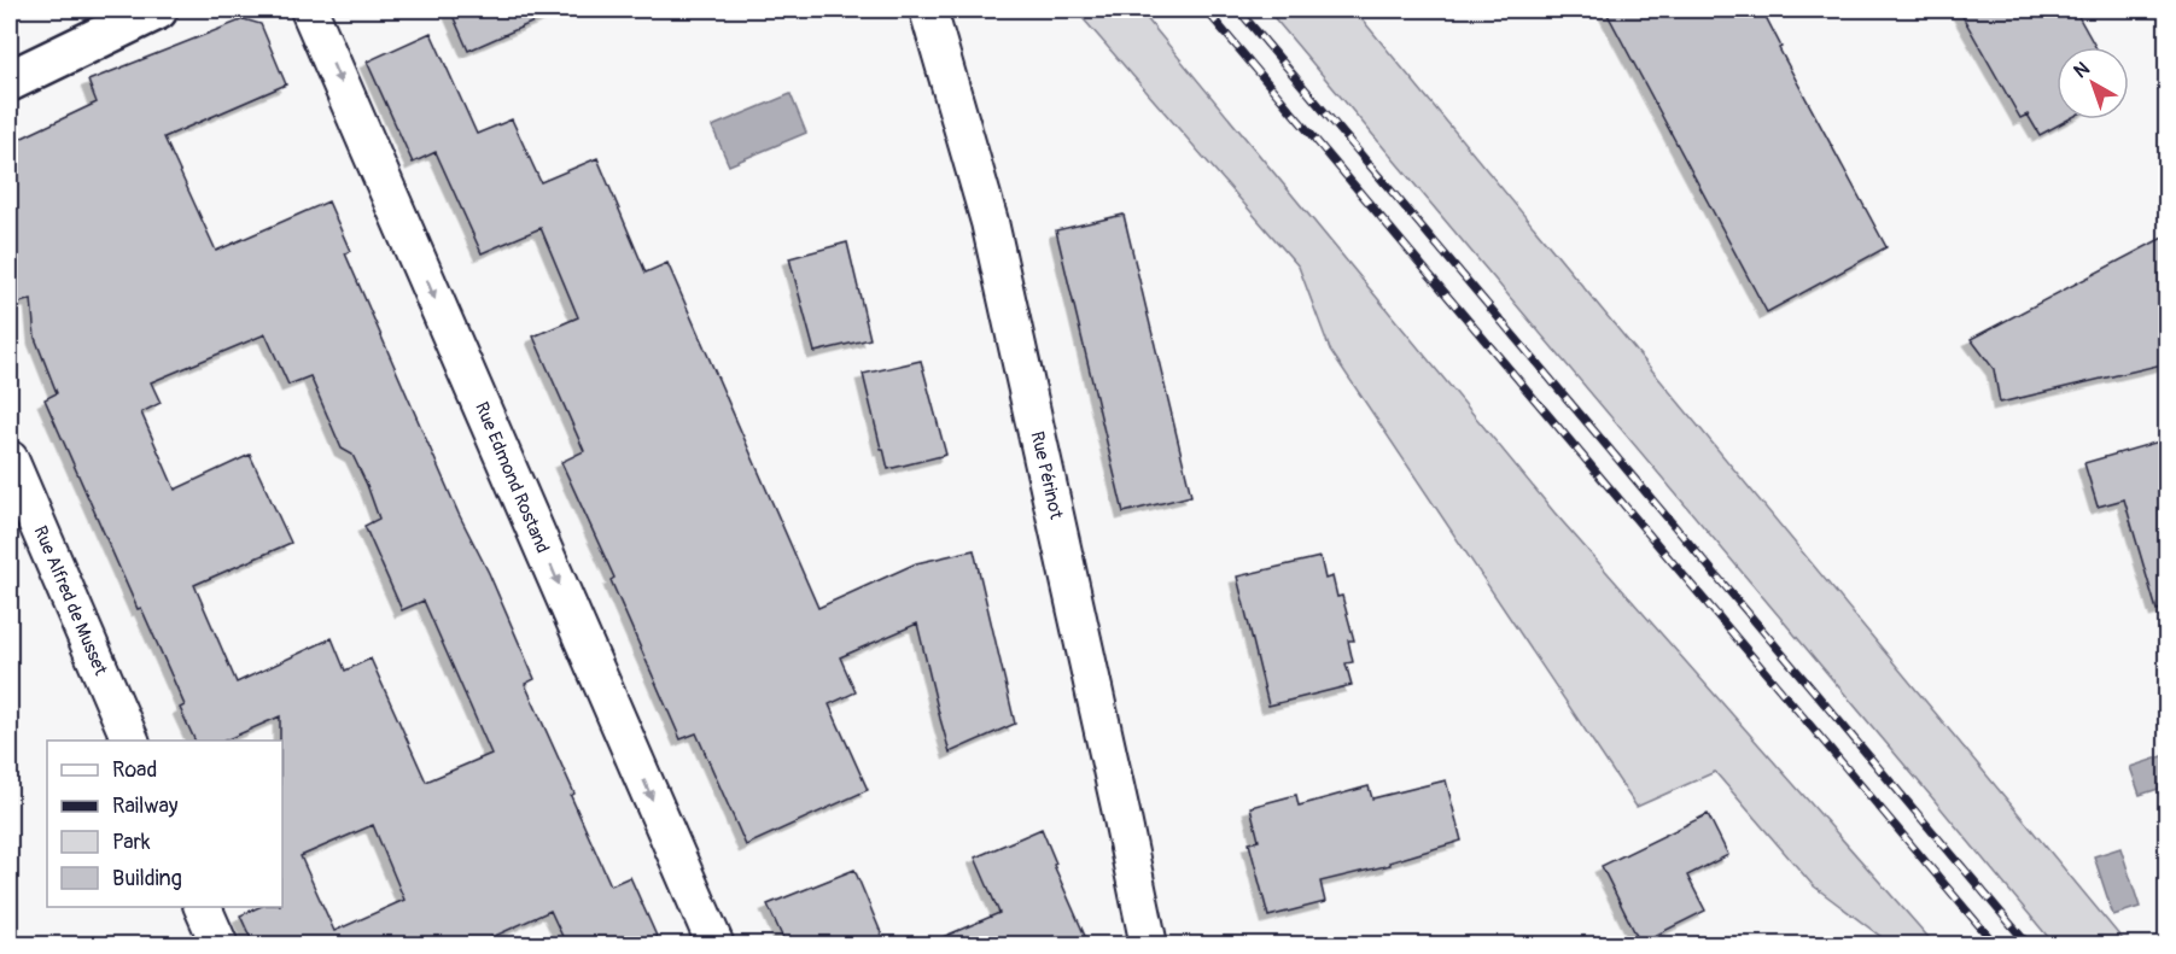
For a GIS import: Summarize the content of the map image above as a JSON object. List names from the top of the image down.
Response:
{
  "streets": {
    "street": ["Rue Périnot", "Rue Edmond Rostand", "Rue Alfred de Musset"]
  },
  "one_way": ["Rue Edmond Rostand"],
  "legend": [
    "Road",
    "Railway",
    "Park",
    "Building"
  ],
  "north": "top left"
}
